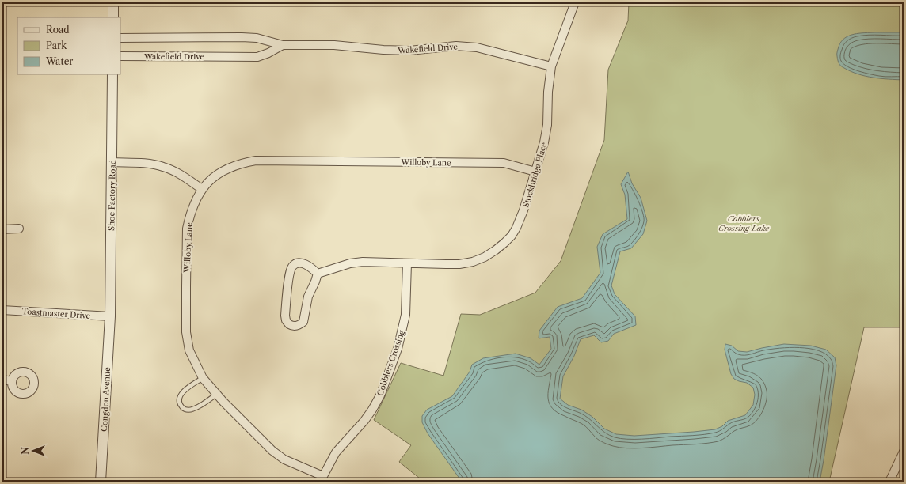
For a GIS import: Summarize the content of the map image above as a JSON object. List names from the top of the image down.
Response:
{
  "streets": {
    "street": [
      "Wakefield Drive",
      "Willoby Lane",
      "Stockbridge Place",
      "Shoe Factory Road",
      "Toastmaster Drive",
      "Cobblers Crossing",
      "Congdon Avenue"
    ]
  },
  "crossings": [
    ["Wakefield Drive", "Stockbridge Place"],
    ["Willoby Lane", "Stockbridge Place"],
    ["Willoby Lane", "Cobblers Crossing"],
    ["Stockbridge Place", "Cobblers Crossing"],
    ["Shoe Factory Road", "Toastmaster Drive"],
    ["Shoe Factory Road", "Congdon Avenue"],
    ["Toastmaster Drive", "Congdon Avenue"]
  ],
  "parks": ["Cobblers Crossing Lake"],
  "legend": ["Road", "Park", "Water"],
  "north": "left"
}
